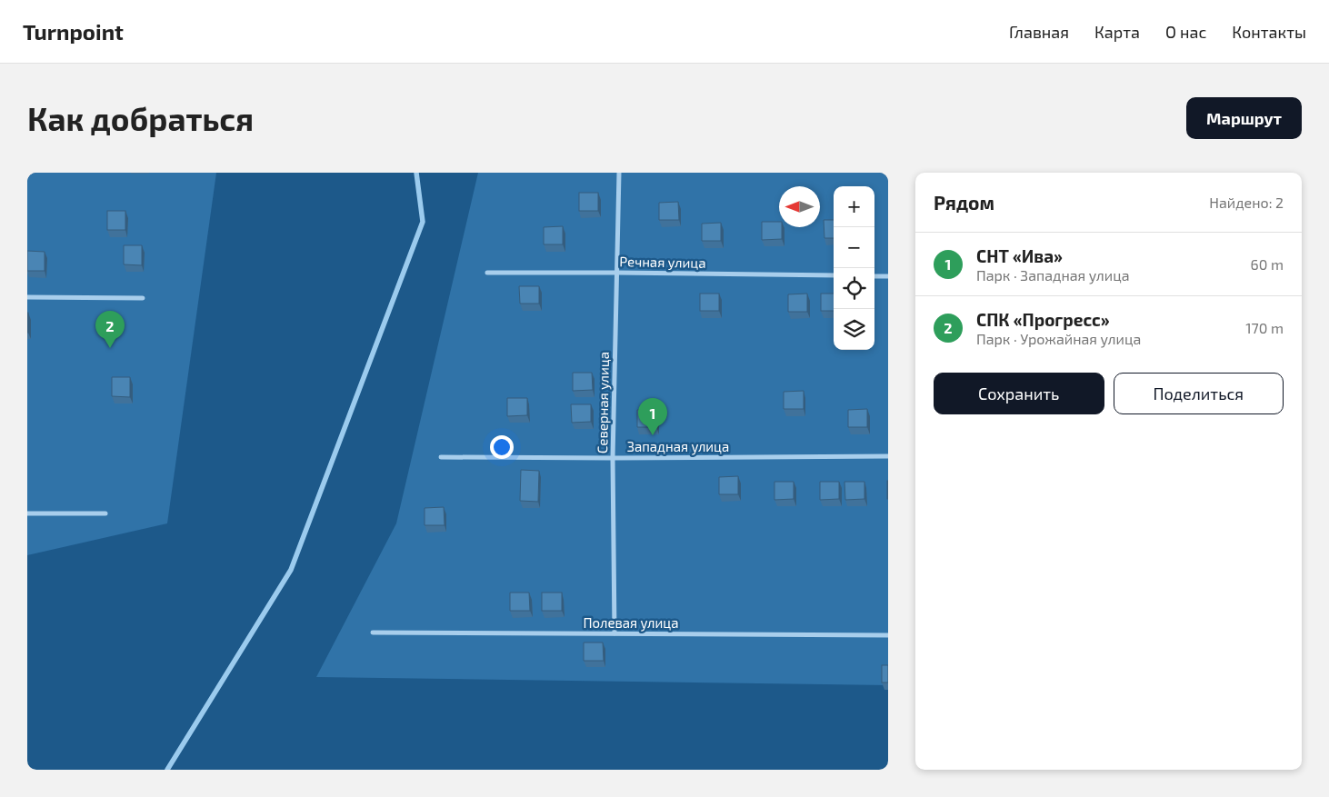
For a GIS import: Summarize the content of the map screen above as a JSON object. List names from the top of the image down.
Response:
{
  "streets": {
    "street": [
      "Речная улица",
      "Северная улица",
      "Западная улица",
      "Полевая улица"
    ]
  },
  "crossings": [
    ["Речная улица", "Северная улица"],
    ["Северная улица", "Западная улица"],
    ["Северная улица", "Полевая улица"]
  ],
  "north": "left",
  "page": {
    "header": "Turnpoint",
    "nav": [
      "Главная",
      "Карта",
      "О нас",
      "Контакты"
    ],
    "buttons": [
      "Маршрут",
      ["Сохранить", "Поделиться"]
    ],
    "title": "Как добраться",
    "heading": ["Рядом", "Найдено: 2"],
    "map_buttons": ["+", "−"],
    "list": [
      {
        "mark": "1",
        "name": "СНТ «Ива»",
        "note": "Парк · Западная улица",
        "value": "60 m"
      },
      {
        "mark": "2",
        "name": "СПК «Прогресс»",
        "note": "Парк · Урожайная улица",
        "value": "170 m"
      }
    ],
    "pins": ["2", "1"]
  }
}
